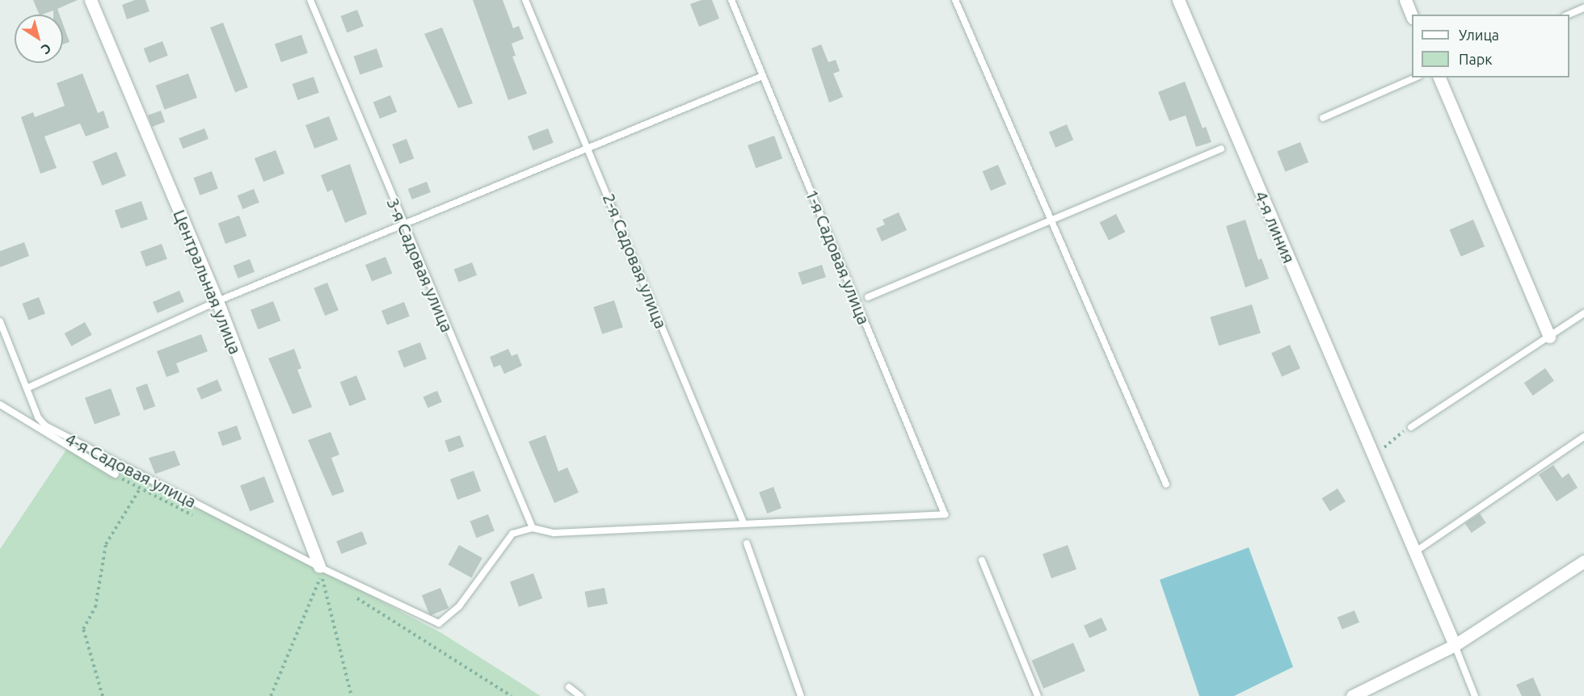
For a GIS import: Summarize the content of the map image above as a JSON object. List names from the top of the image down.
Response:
{
  "streets": {
    "street": ["4-я линия", "Центральная улица"],
    "lane": [
      "1-я Садовая улица",
      "2-я Садовая улица",
      "3-я Садовая улица",
      "4-я Садовая улица"
    ]
  },
  "crossings": [
    ["1-я Садовая улица", "2-я Садовая улица"],
    ["3-я Садовая улица", "4-я Садовая улица"],
    ["Центральная улица", "4-я Садовая улица"]
  ],
  "legend": ["Улица", "Парк"],
  "north": "bottom right"
}
